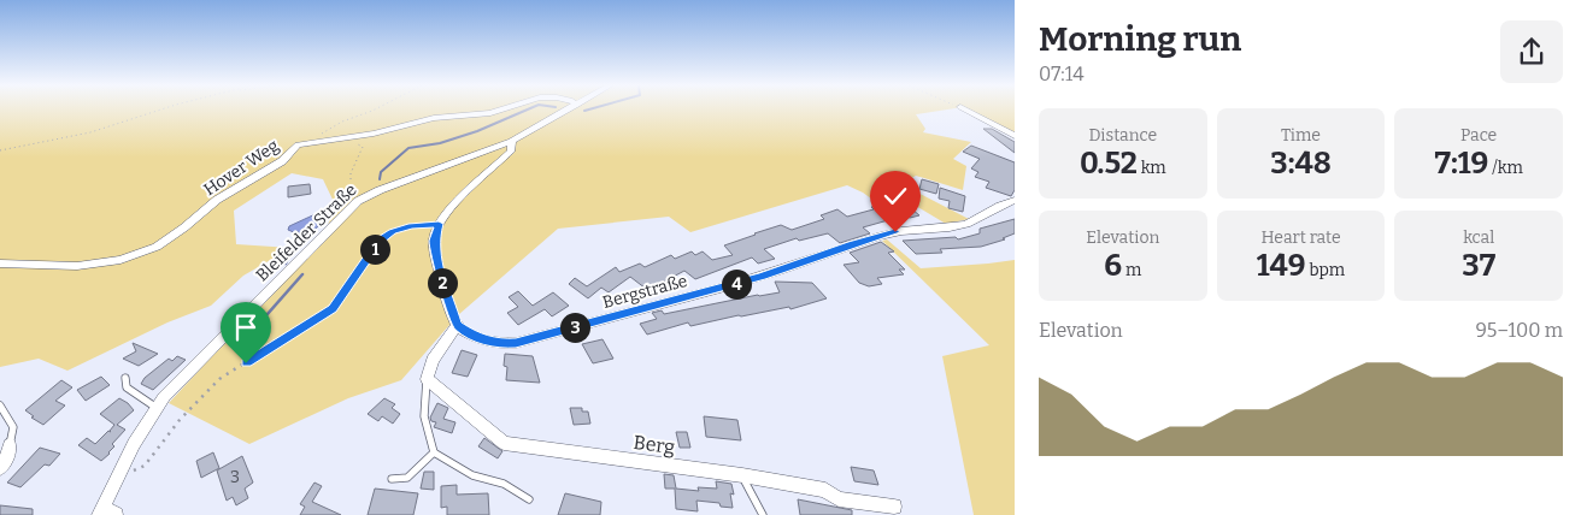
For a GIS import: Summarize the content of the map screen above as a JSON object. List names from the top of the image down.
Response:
{
  "streets": {
    "street": [
      "Hover Weg",
      "Bleifelder Straße",
      "Bergstraße",
      "Berg"
    ]
  },
  "house_numbers": ["3"],
  "page": {
    "heading": ["Morning run", "07:14"],
    "stats": [
      ["Distance", "0.52 km"],
      ["Time", "3:48"],
      ["Pace", "7:19 /km"],
      ["Elevation", "6 m"],
      ["Heart rate", "149 bpm"],
      ["kcal", "37"]
    ],
    "pins": [
      "1",
      "2",
      "4",
      "3"
    ],
    "chart": ["Elevation", "95–100 m"]
  }
}
